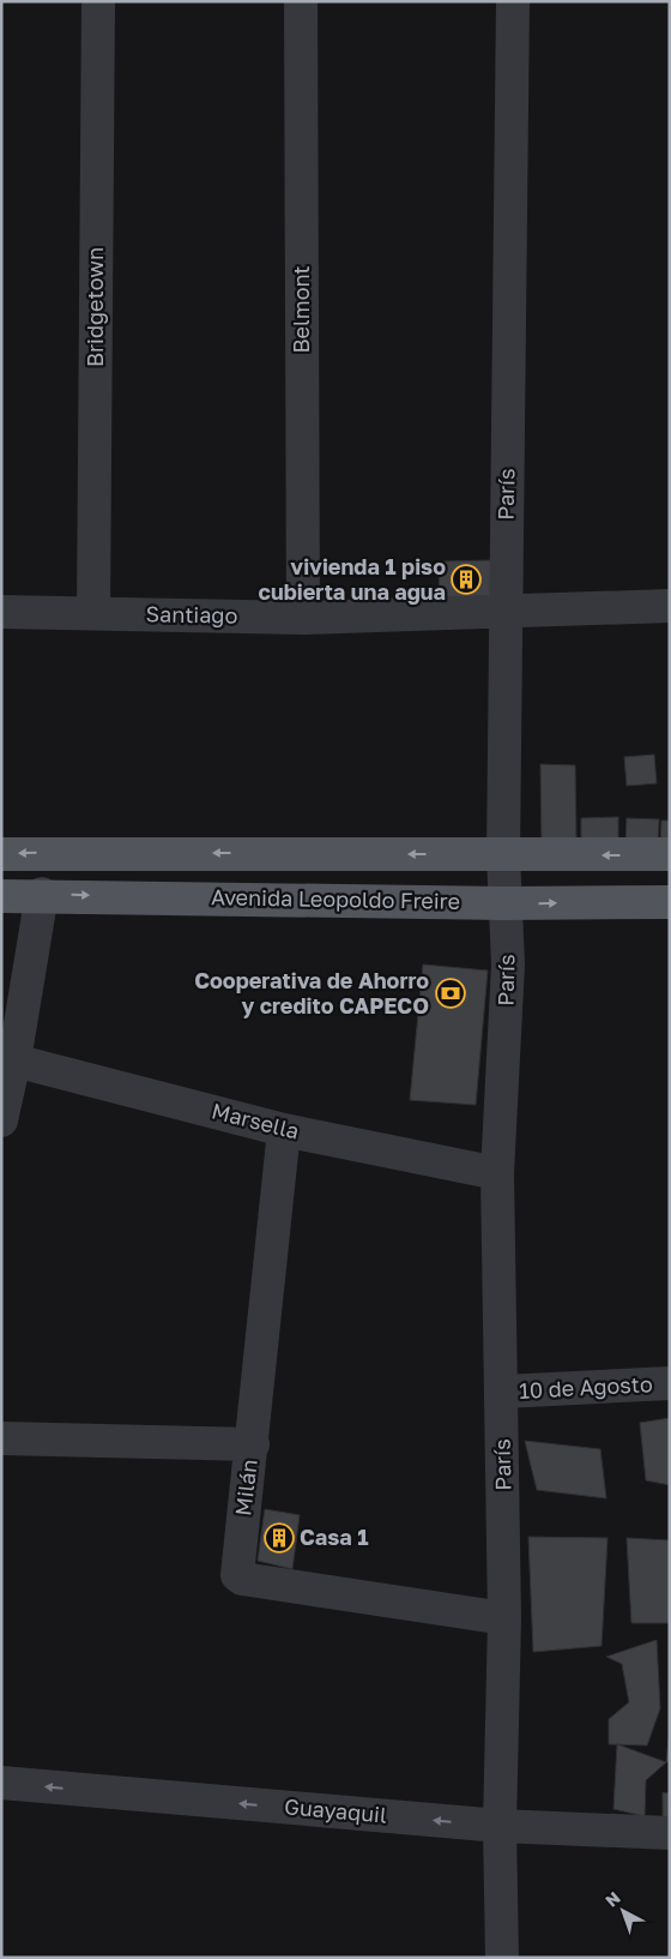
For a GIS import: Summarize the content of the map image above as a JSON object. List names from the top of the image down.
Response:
{
  "streets": {
    "main road": ["Avenida Leopoldo Freire"],
    "street": [
      "Bridgetown",
      "Belmont",
      "París",
      "Santiago",
      "Marsella",
      "10 de Agosto",
      "Milán",
      "Guayaquil"
    ]
  },
  "crossings": [
    ["Bridgetown", "Santiago"],
    ["Belmont", "Santiago"],
    ["París", "Santiago"],
    ["París", "Avenida Leopoldo Freire"],
    ["París", "Marsella"],
    ["París", "10 de Agosto"],
    ["París", "Milán"],
    ["París", "Guayaquil"],
    ["Marsella", "Milán"]
  ],
  "one_way": ["Guayaquil"],
  "places": {
    "building": ["vivienda 1 piso cubierta una agua", "Casa 1"],
    "bank": ["Cooperativa de Ahorro y credito CAPECO"]
  },
  "north": "top left"
}
